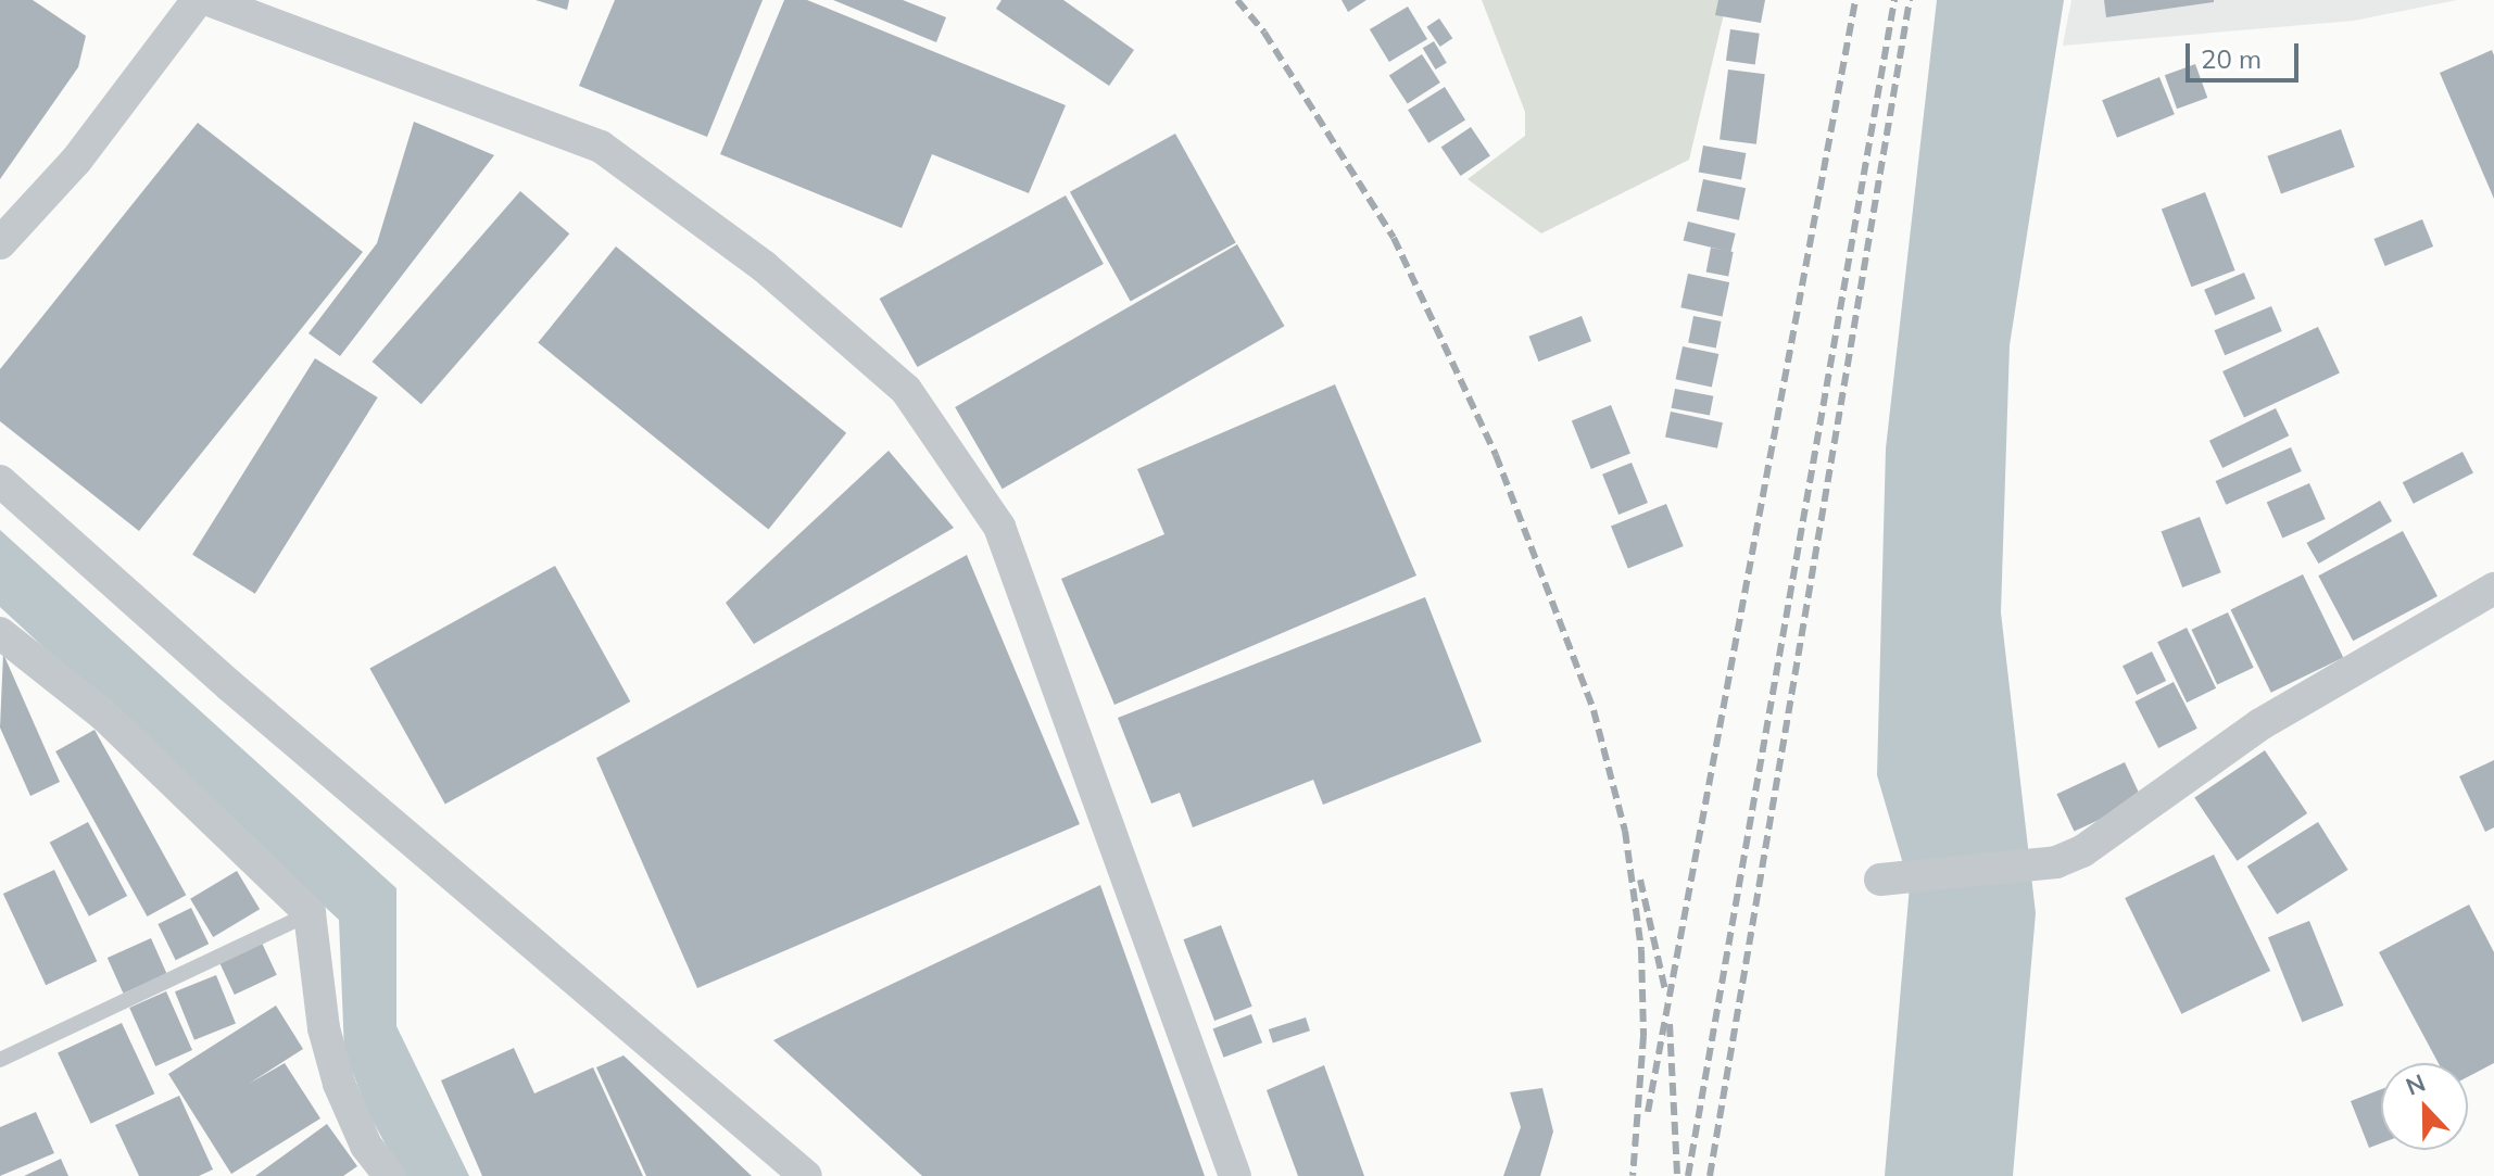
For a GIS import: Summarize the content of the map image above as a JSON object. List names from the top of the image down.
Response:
{
  "scale_bar": "20 m",
  "north": "top"
}
